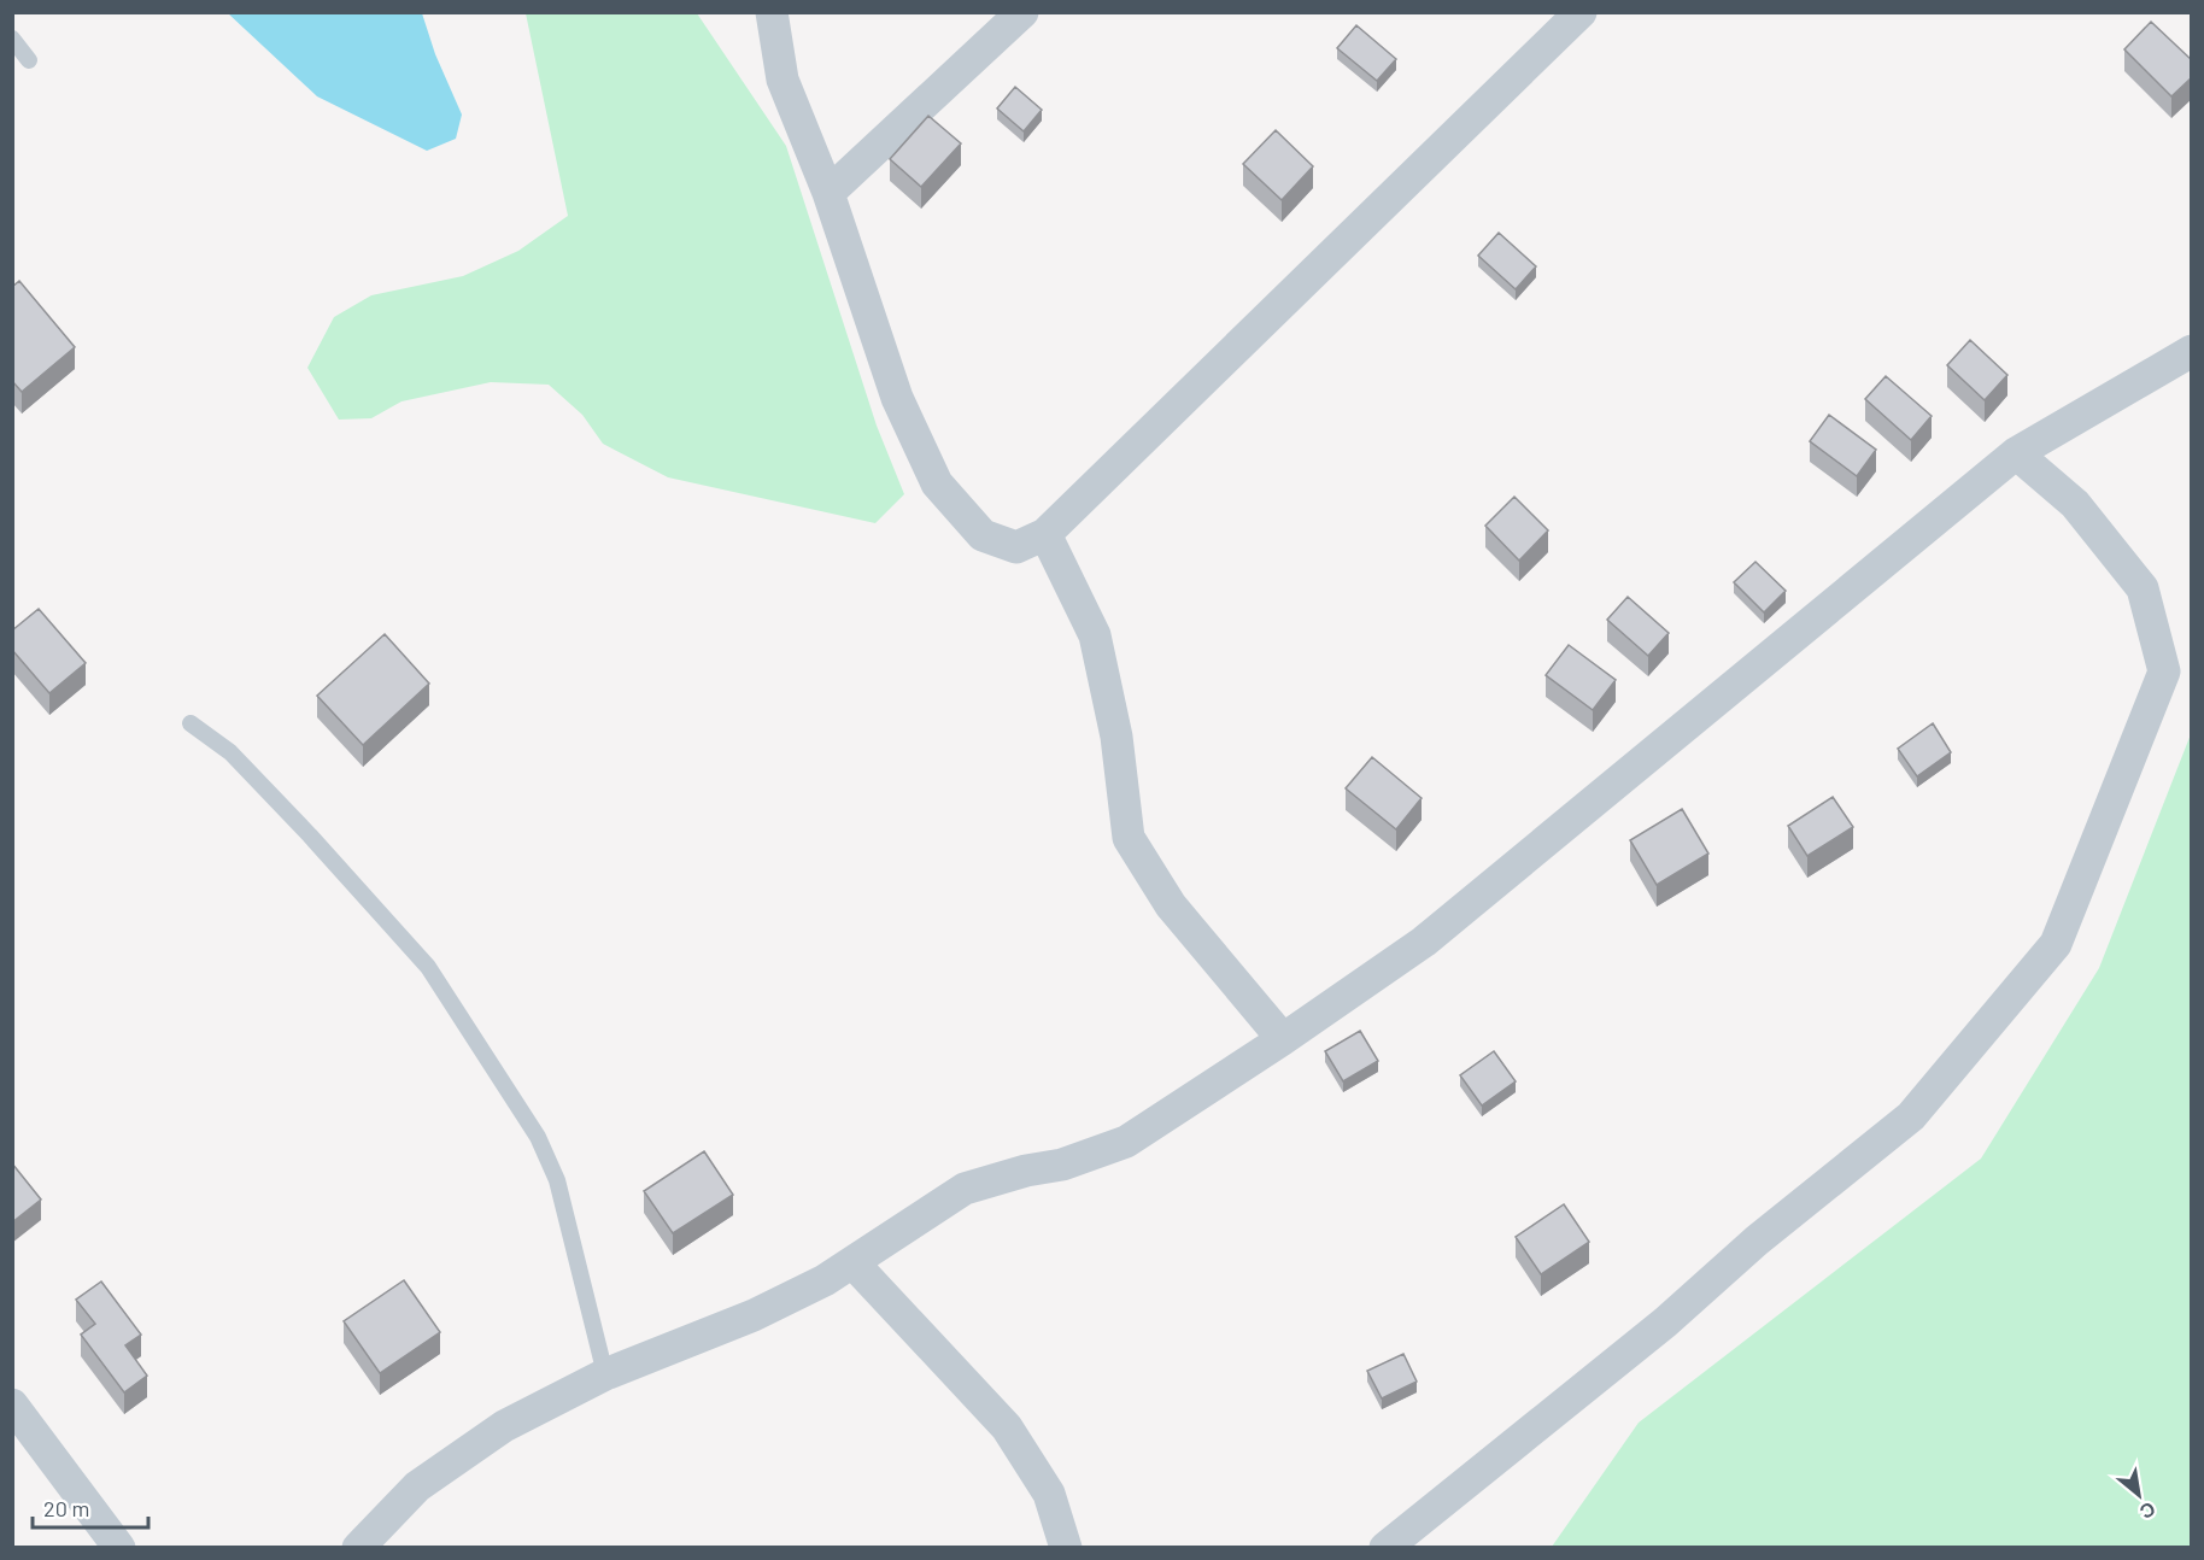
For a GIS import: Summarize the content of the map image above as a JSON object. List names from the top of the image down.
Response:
{
  "scale_bar": "20 m",
  "north": "bottom right"
}
